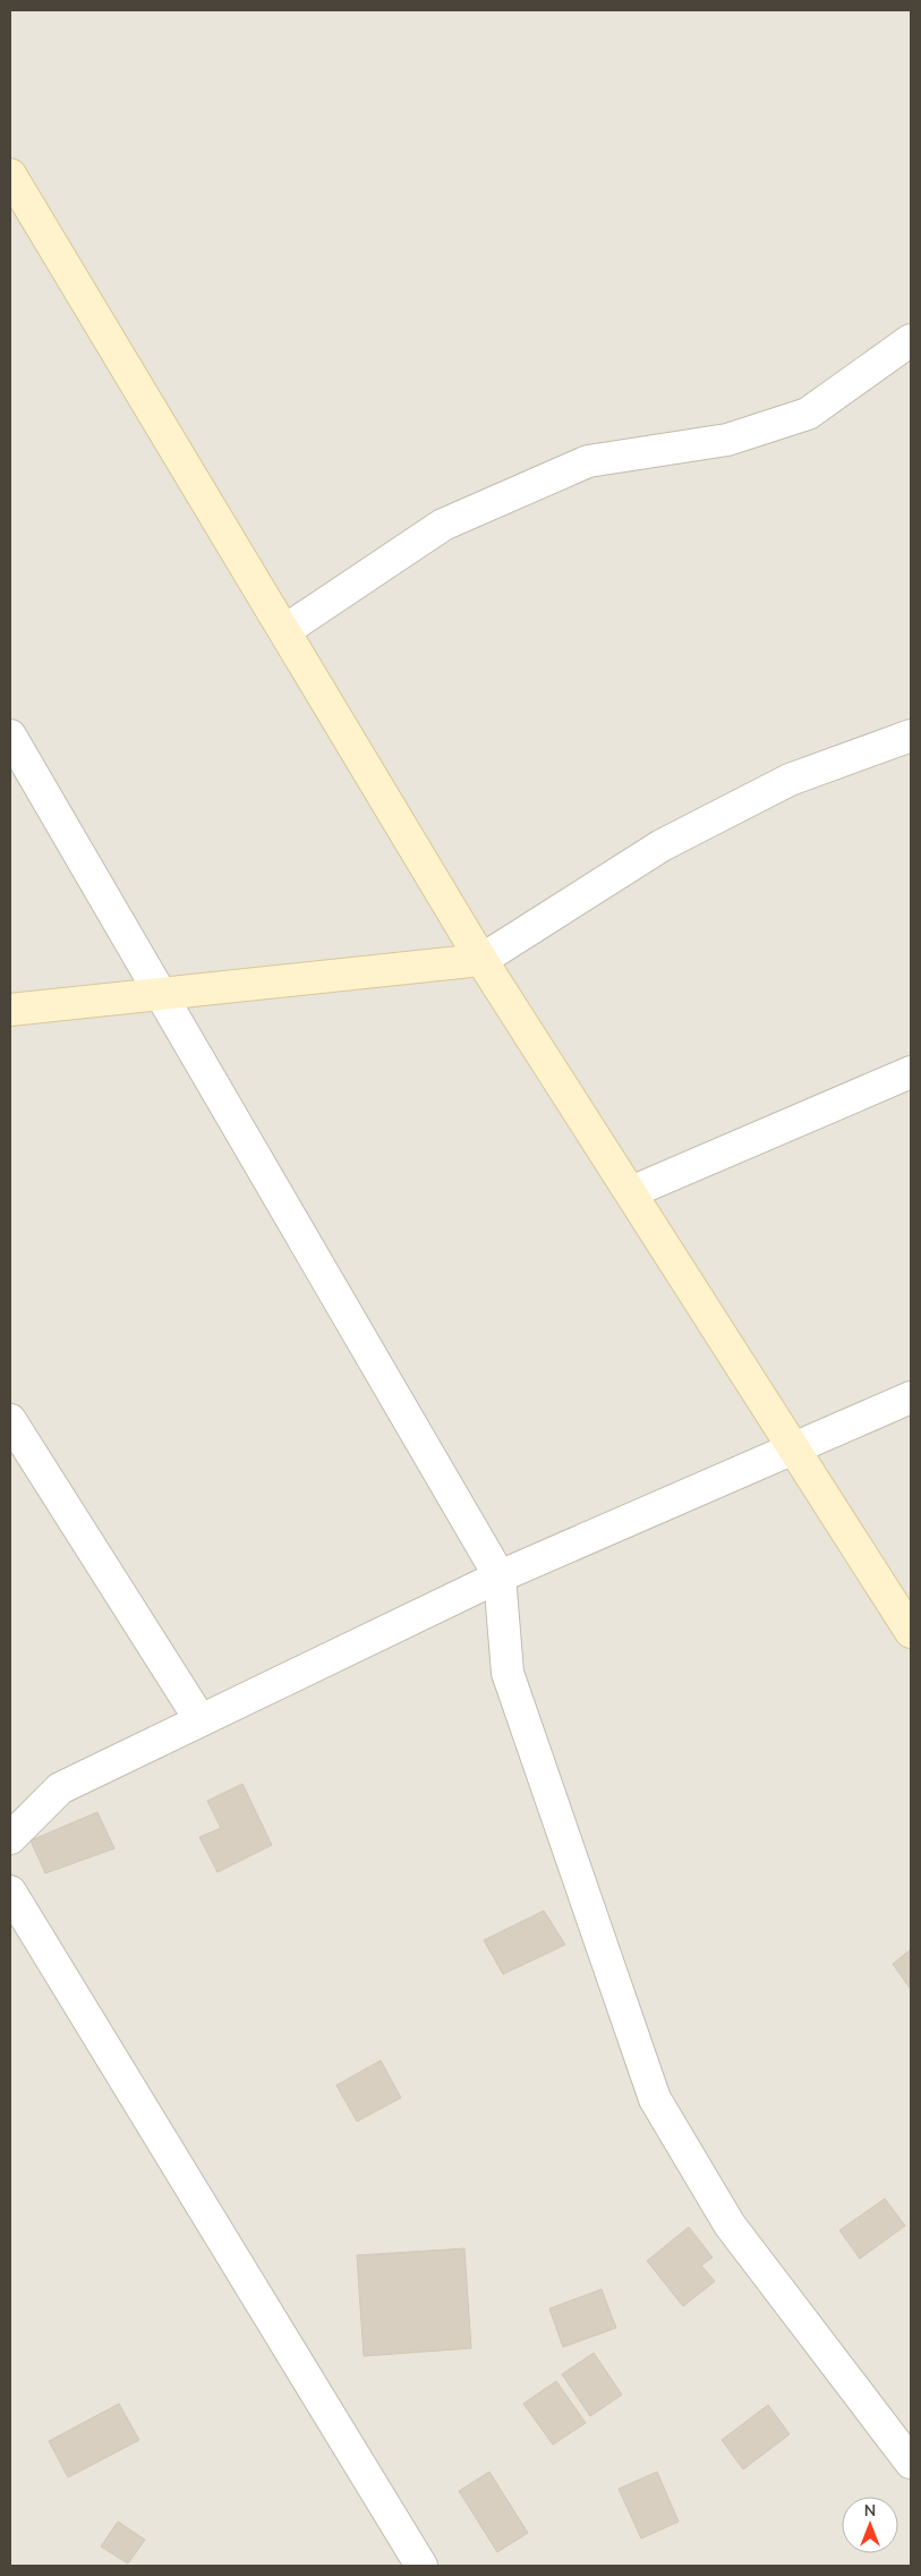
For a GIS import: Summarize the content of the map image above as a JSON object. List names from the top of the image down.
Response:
{
  "north": "top"
}
